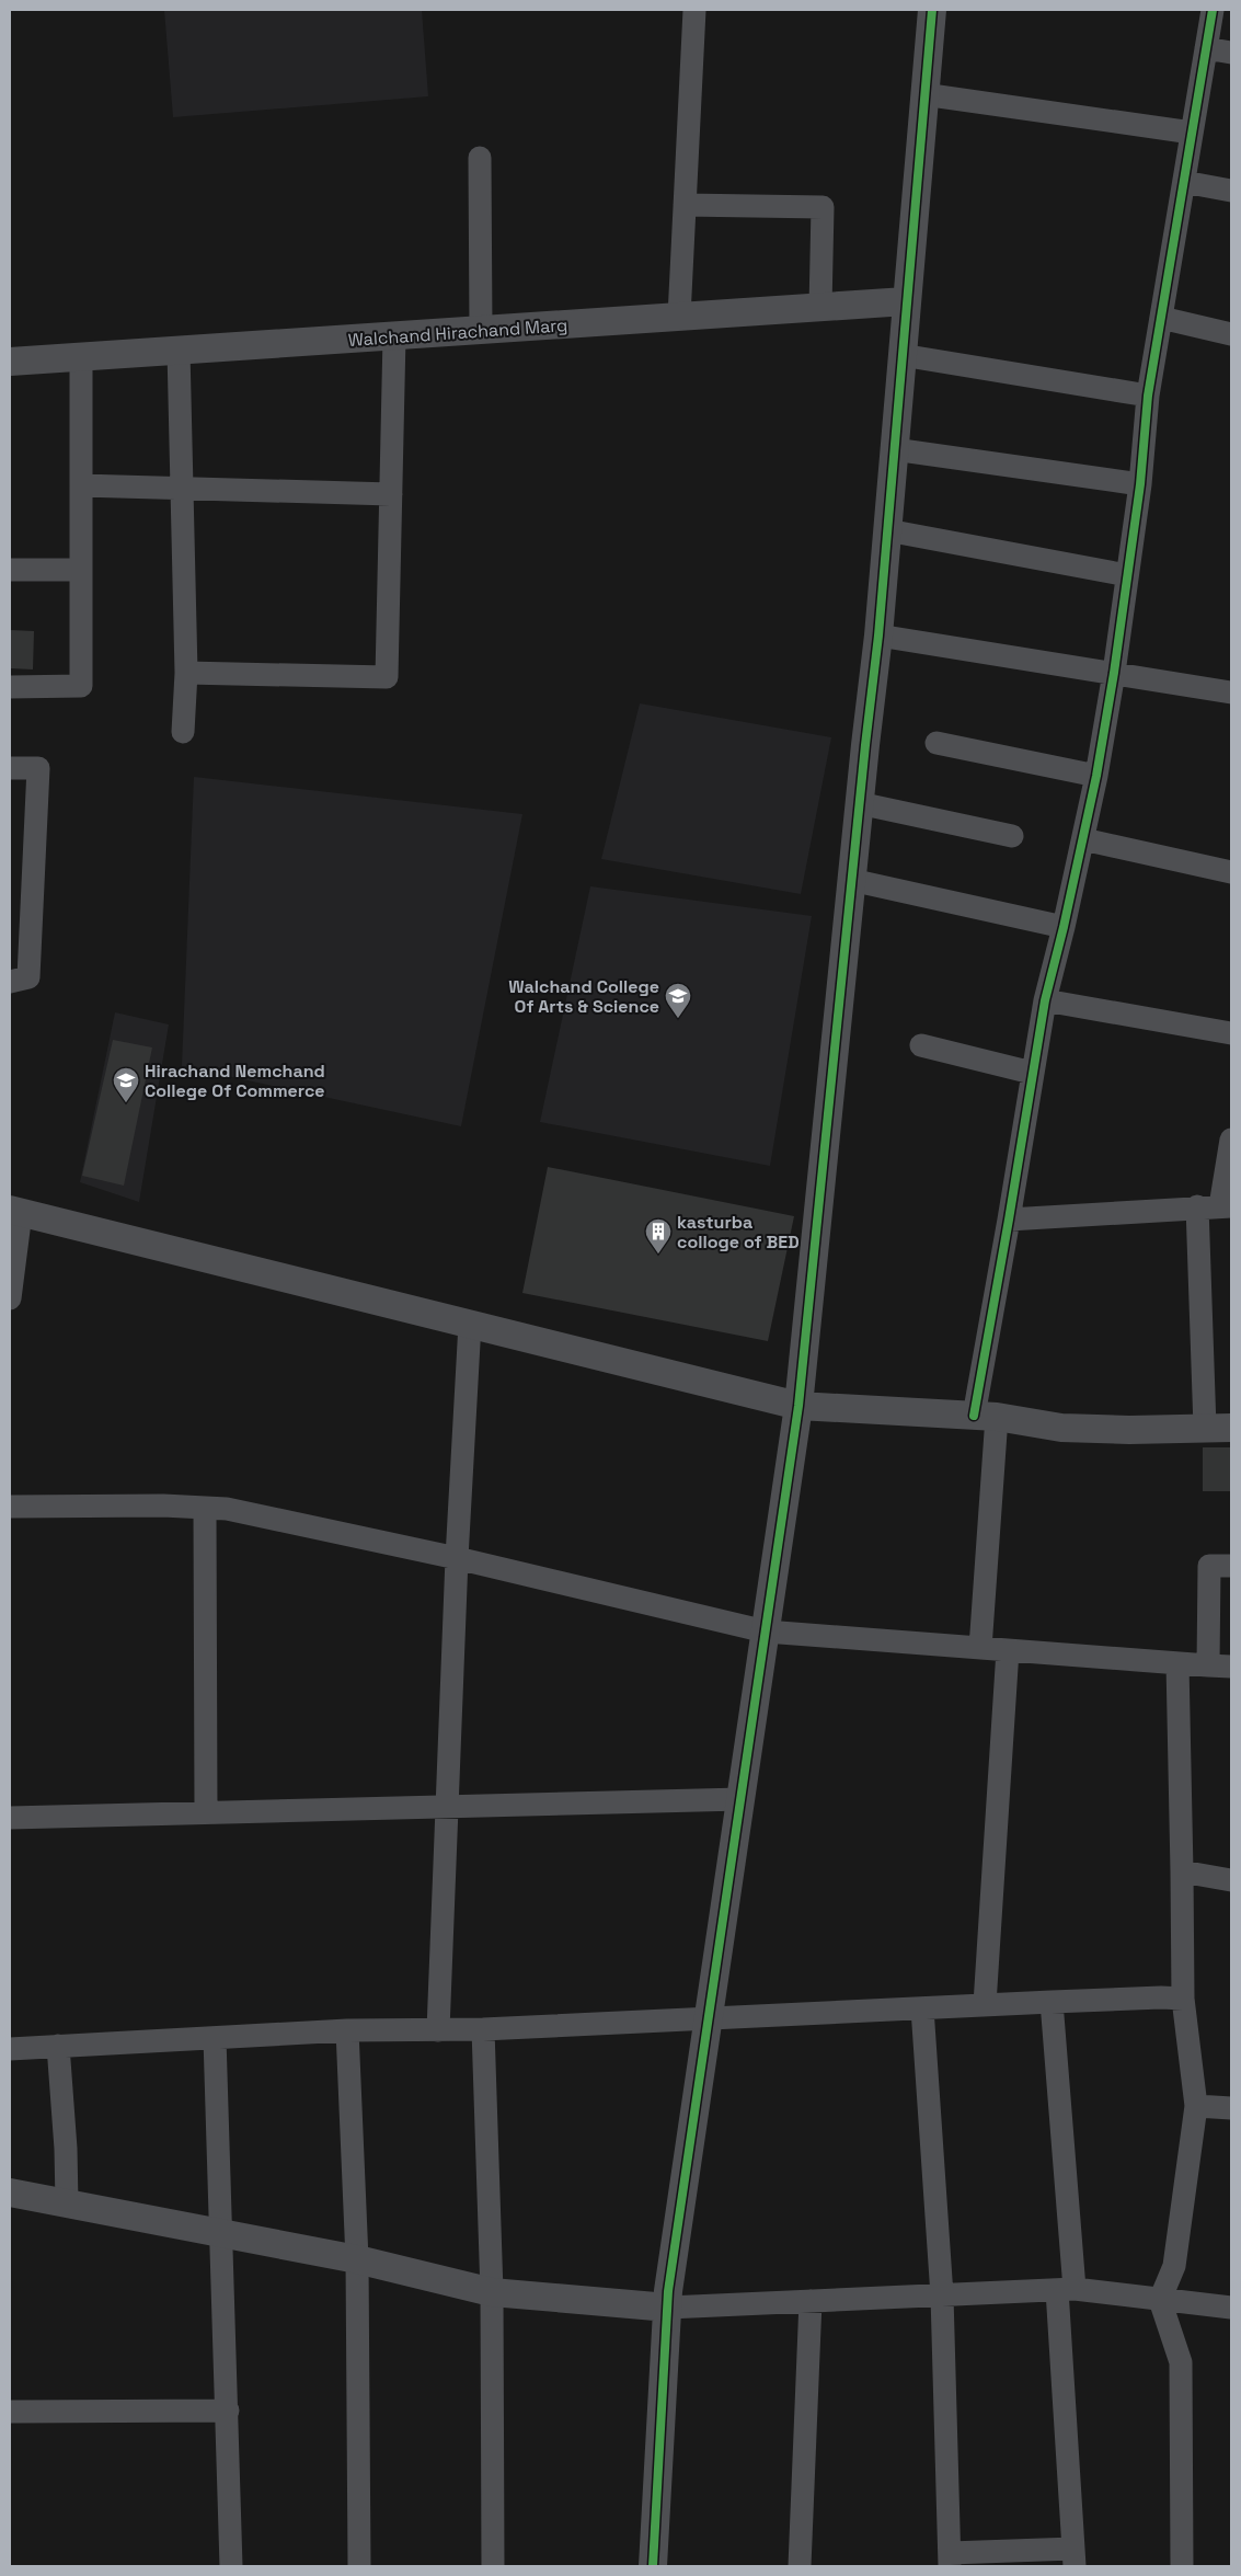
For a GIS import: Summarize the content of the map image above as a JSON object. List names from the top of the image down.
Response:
{
  "streets": {
    "street": ["Walchand Hirachand Marg"]
  },
  "places": {
    "school or university": ["Walchand College Of Arts & Science", "Hirachand Nemchand College Of Commerce"],
    "building": ["kasturba colloge of BED"]
  }
}
